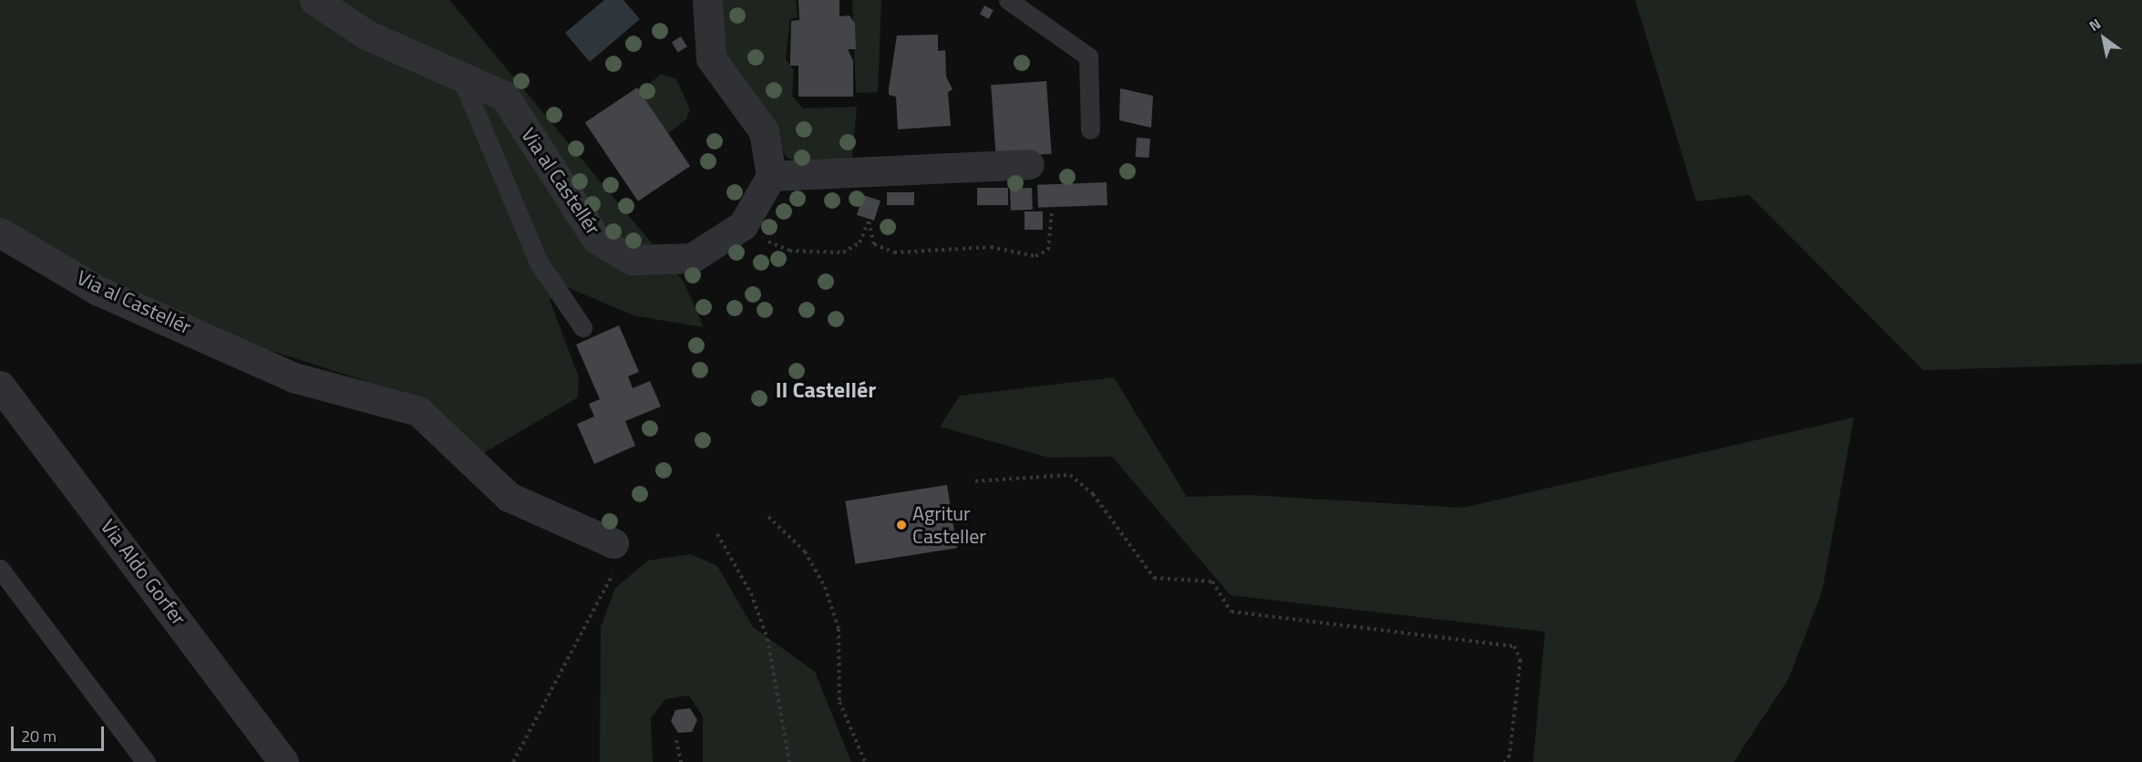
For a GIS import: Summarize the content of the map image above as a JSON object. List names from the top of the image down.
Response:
{
  "streets": {
    "street": ["Via al Castellér", "Via Aldo Gorfer"]
  },
  "districts": ["Il Castellér"],
  "places": ["Agritur Casteller"],
  "scale_bar": "20 m",
  "north": "top left"
}
